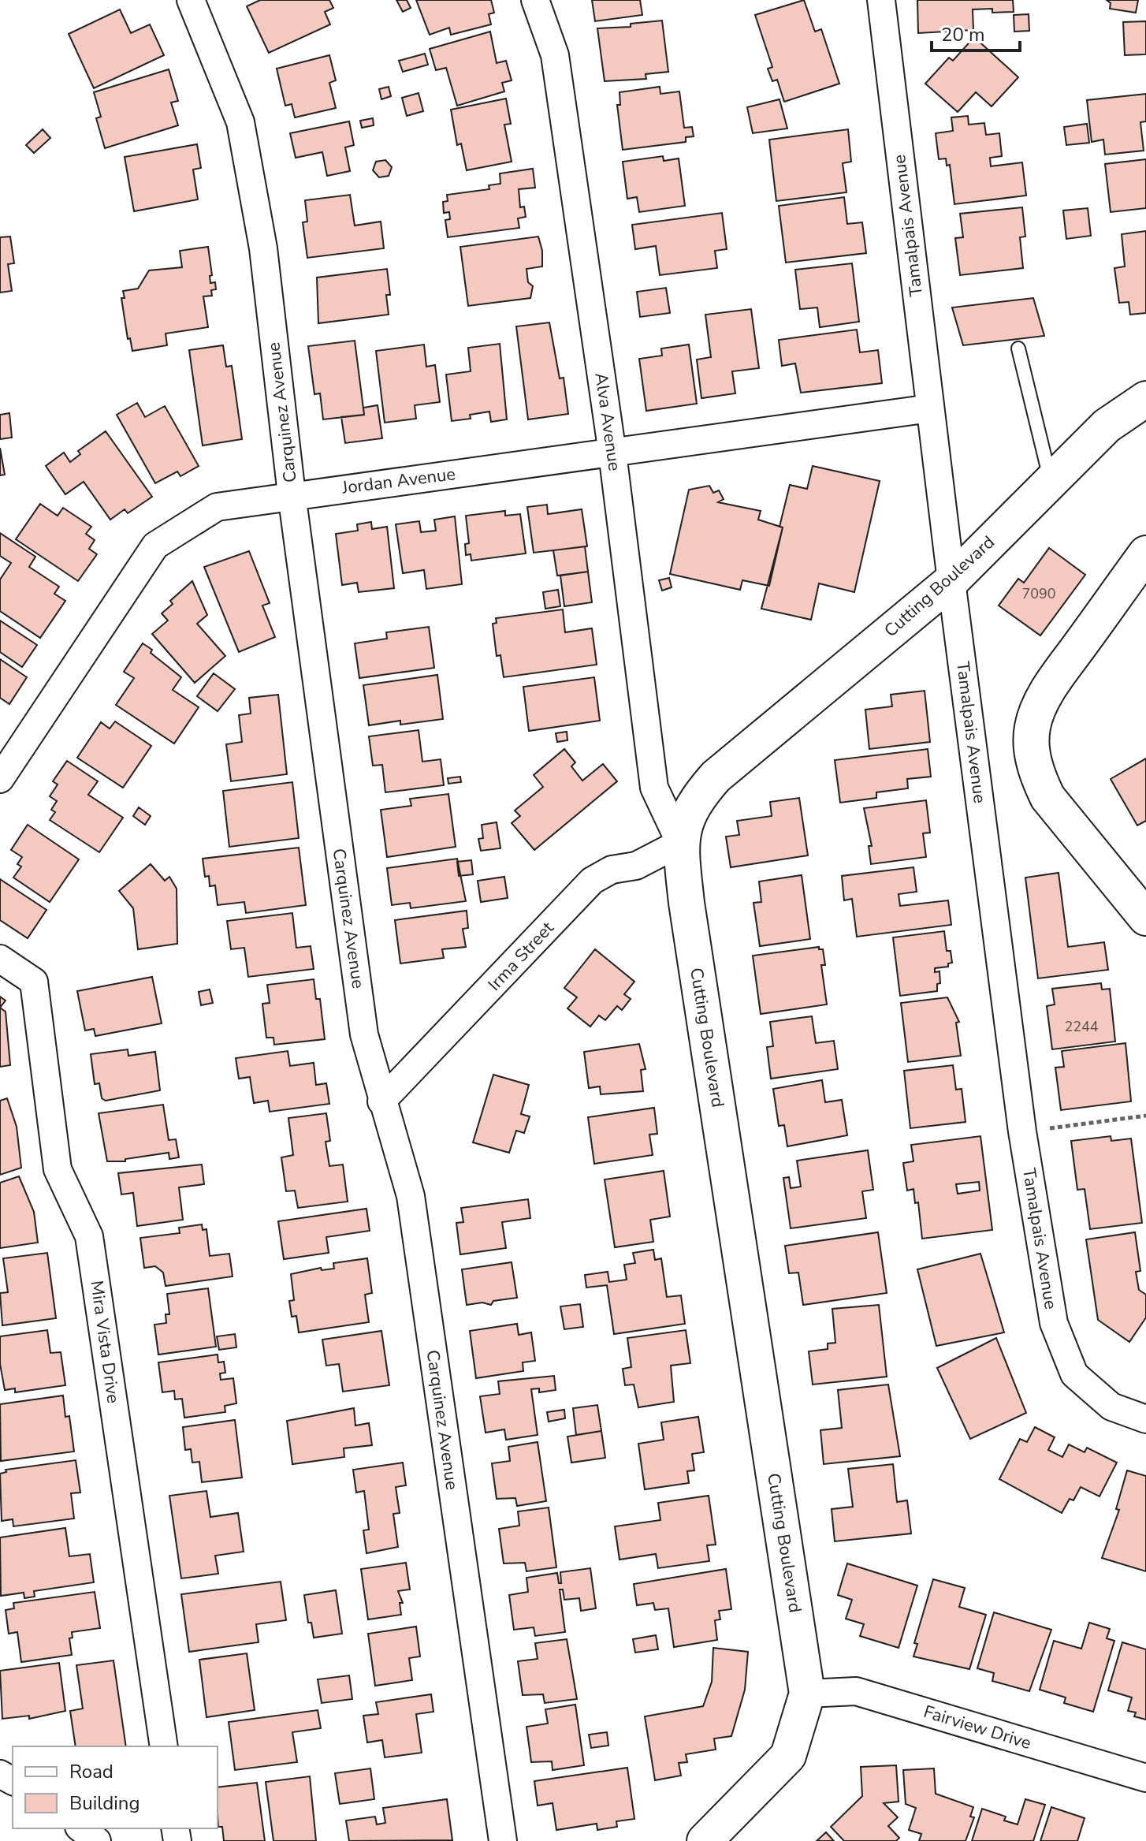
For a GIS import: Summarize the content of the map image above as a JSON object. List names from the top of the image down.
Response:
{
  "streets": {
    "street": [
      "Tamalpais Avenue",
      "Carquinez Avenue",
      "Alva Avenue",
      "Jordan Avenue",
      "Cutting Boulevard",
      "Irma Street",
      "Mira Vista Drive",
      "Fairview Drive"
    ]
  },
  "crossings": [
    ["Tamalpais Avenue", "Jordan Avenue"],
    ["Tamalpais Avenue", "Cutting Boulevard"],
    ["Carquinez Avenue", "Jordan Avenue"],
    ["Carquinez Avenue", "Irma Street"],
    ["Alva Avenue", "Jordan Avenue"],
    ["Alva Avenue", "Cutting Boulevard"],
    ["Alva Avenue", "Irma Street"],
    ["Cutting Boulevard", "Irma Street"],
    ["Cutting Boulevard", "Fairview Drive"]
  ],
  "house_numbers": ["7090", "2244"],
  "legend": ["Road", "Building"],
  "scale_bar": "20 m"
}
